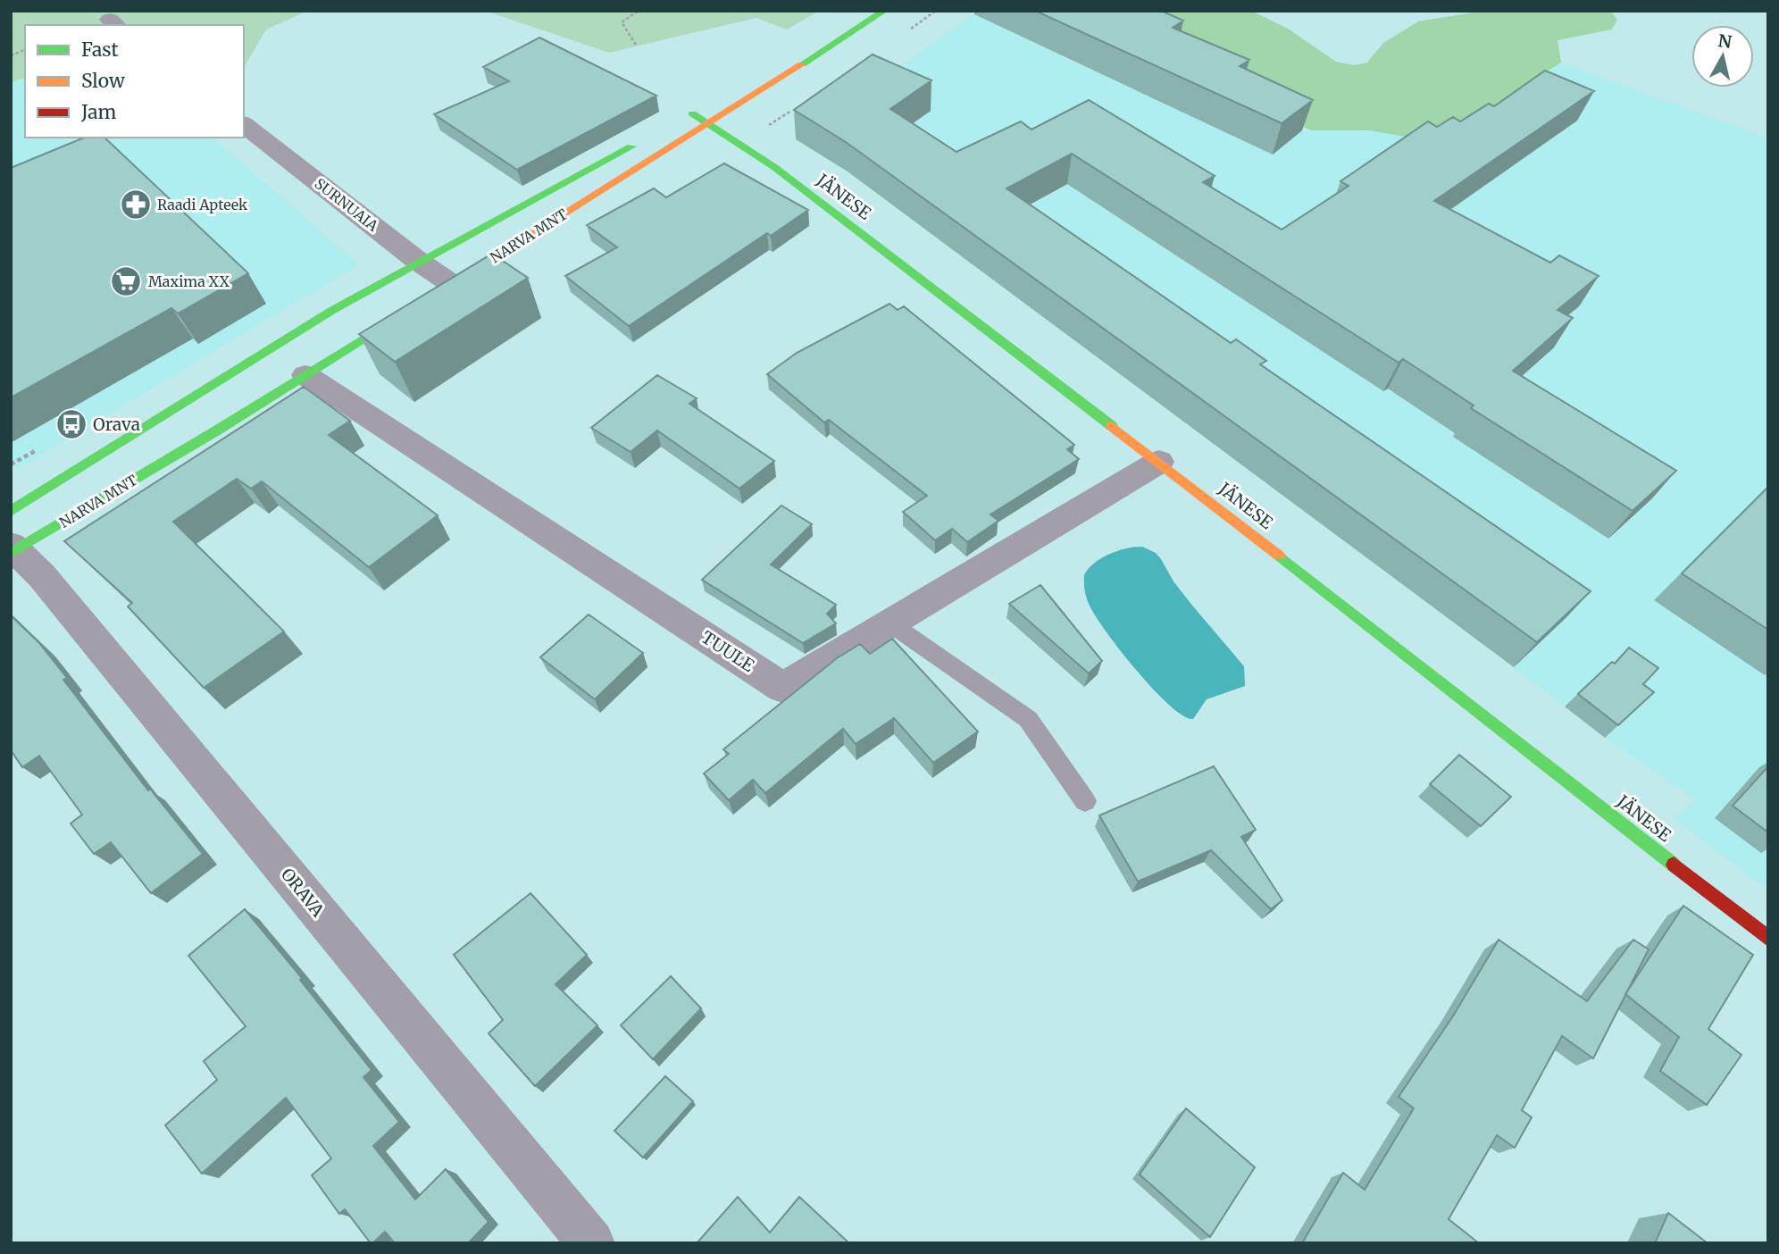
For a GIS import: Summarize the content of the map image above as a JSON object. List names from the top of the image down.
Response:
{
  "streets": {
    "main road": ["JÄNESE", "NARVA MNT"],
    "street": ["SURNUAIA", "TUULE", "ORAVA"]
  },
  "crossings": [
    ["JÄNESE", "NARVA MNT"],
    ["JÄNESE", "TUULE"],
    ["SURNUAIA", "NARVA MNT"],
    ["NARVA MNT", "TUULE"],
    ["NARVA MNT", "ORAVA"]
  ],
  "places": {
    "pharmacy": ["Raadi Apteek"],
    "supermarket": ["Maxima XX"],
    "bus stop": ["Orava"]
  },
  "legend": ["Fast", "Slow", "Jam"],
  "north": "top"
}
